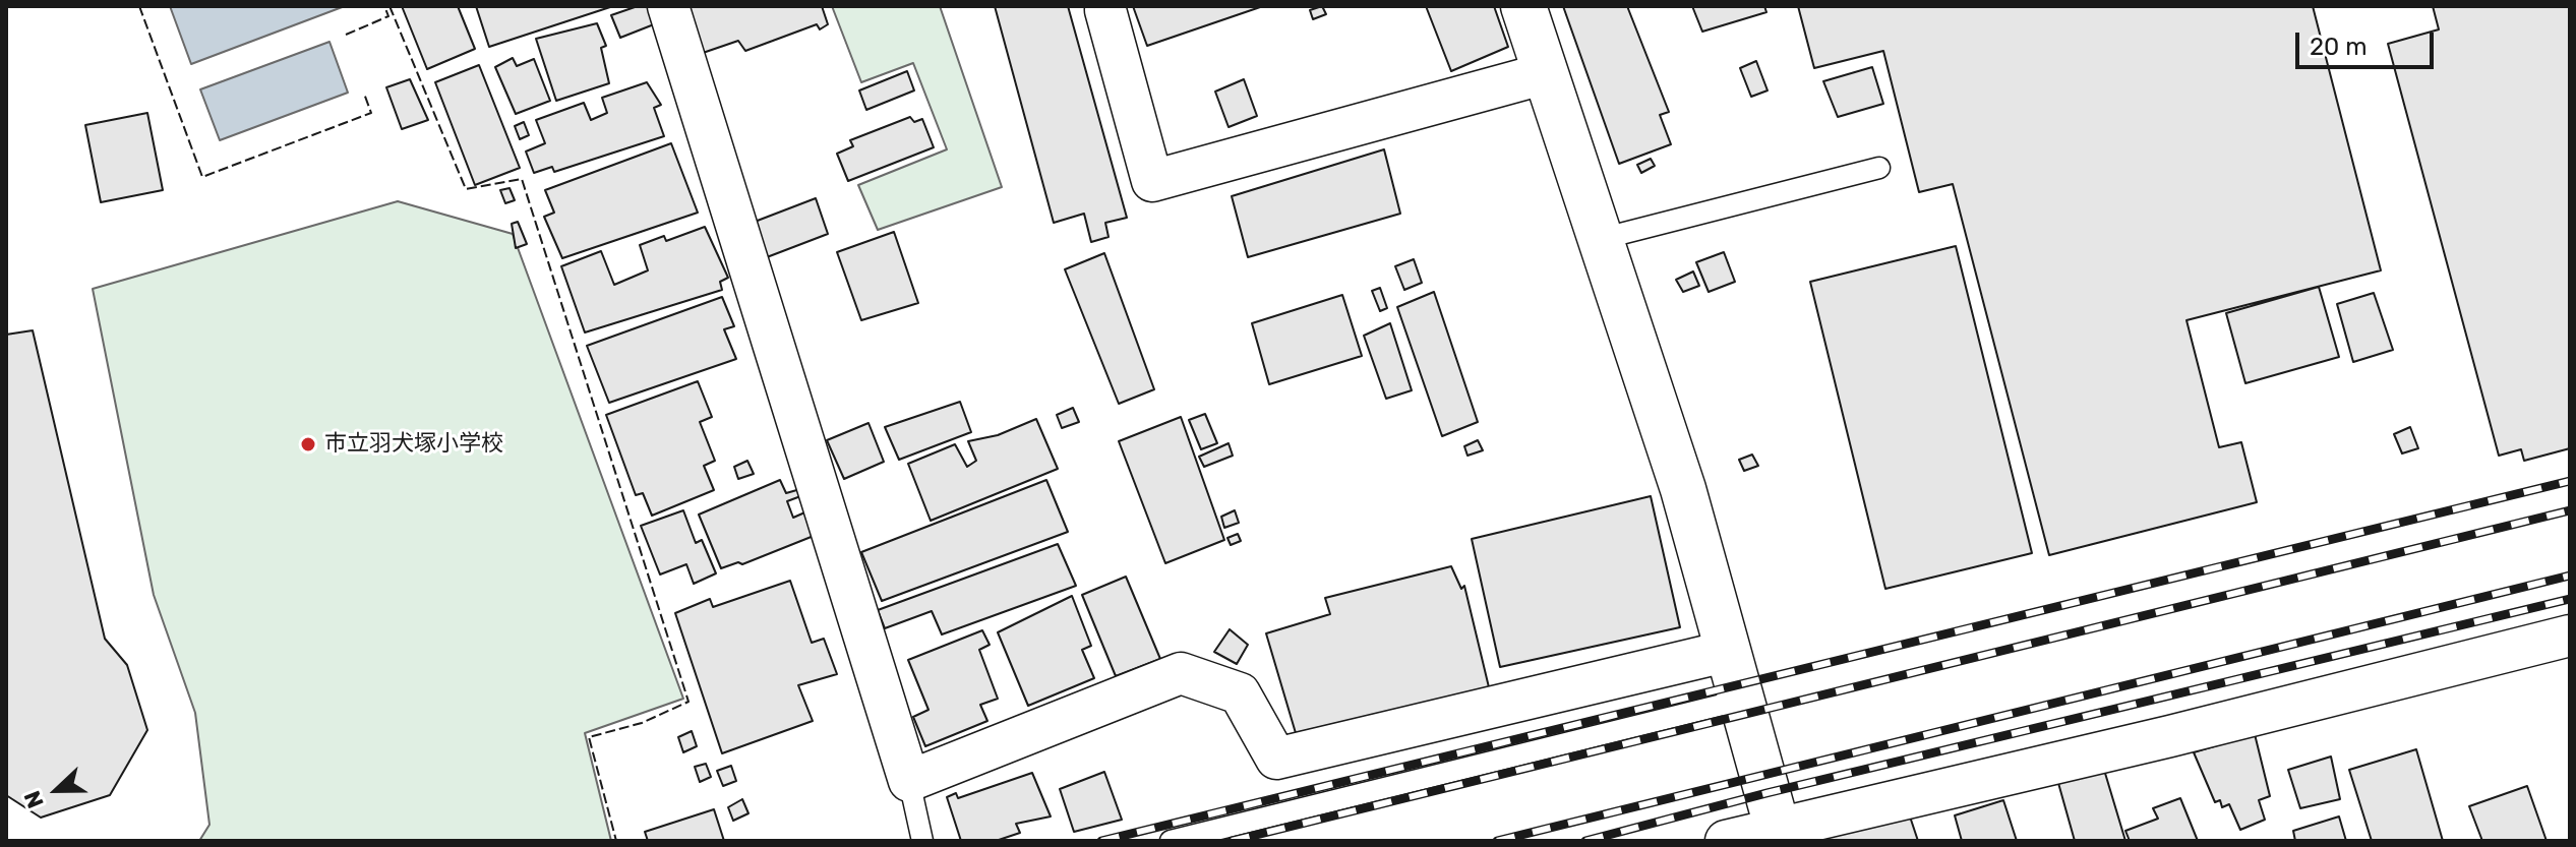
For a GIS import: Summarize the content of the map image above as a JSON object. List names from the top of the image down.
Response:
{
  "places": ["市立羽犬塚小学校"],
  "scale_bar": "20 m",
  "north": "left"
}
